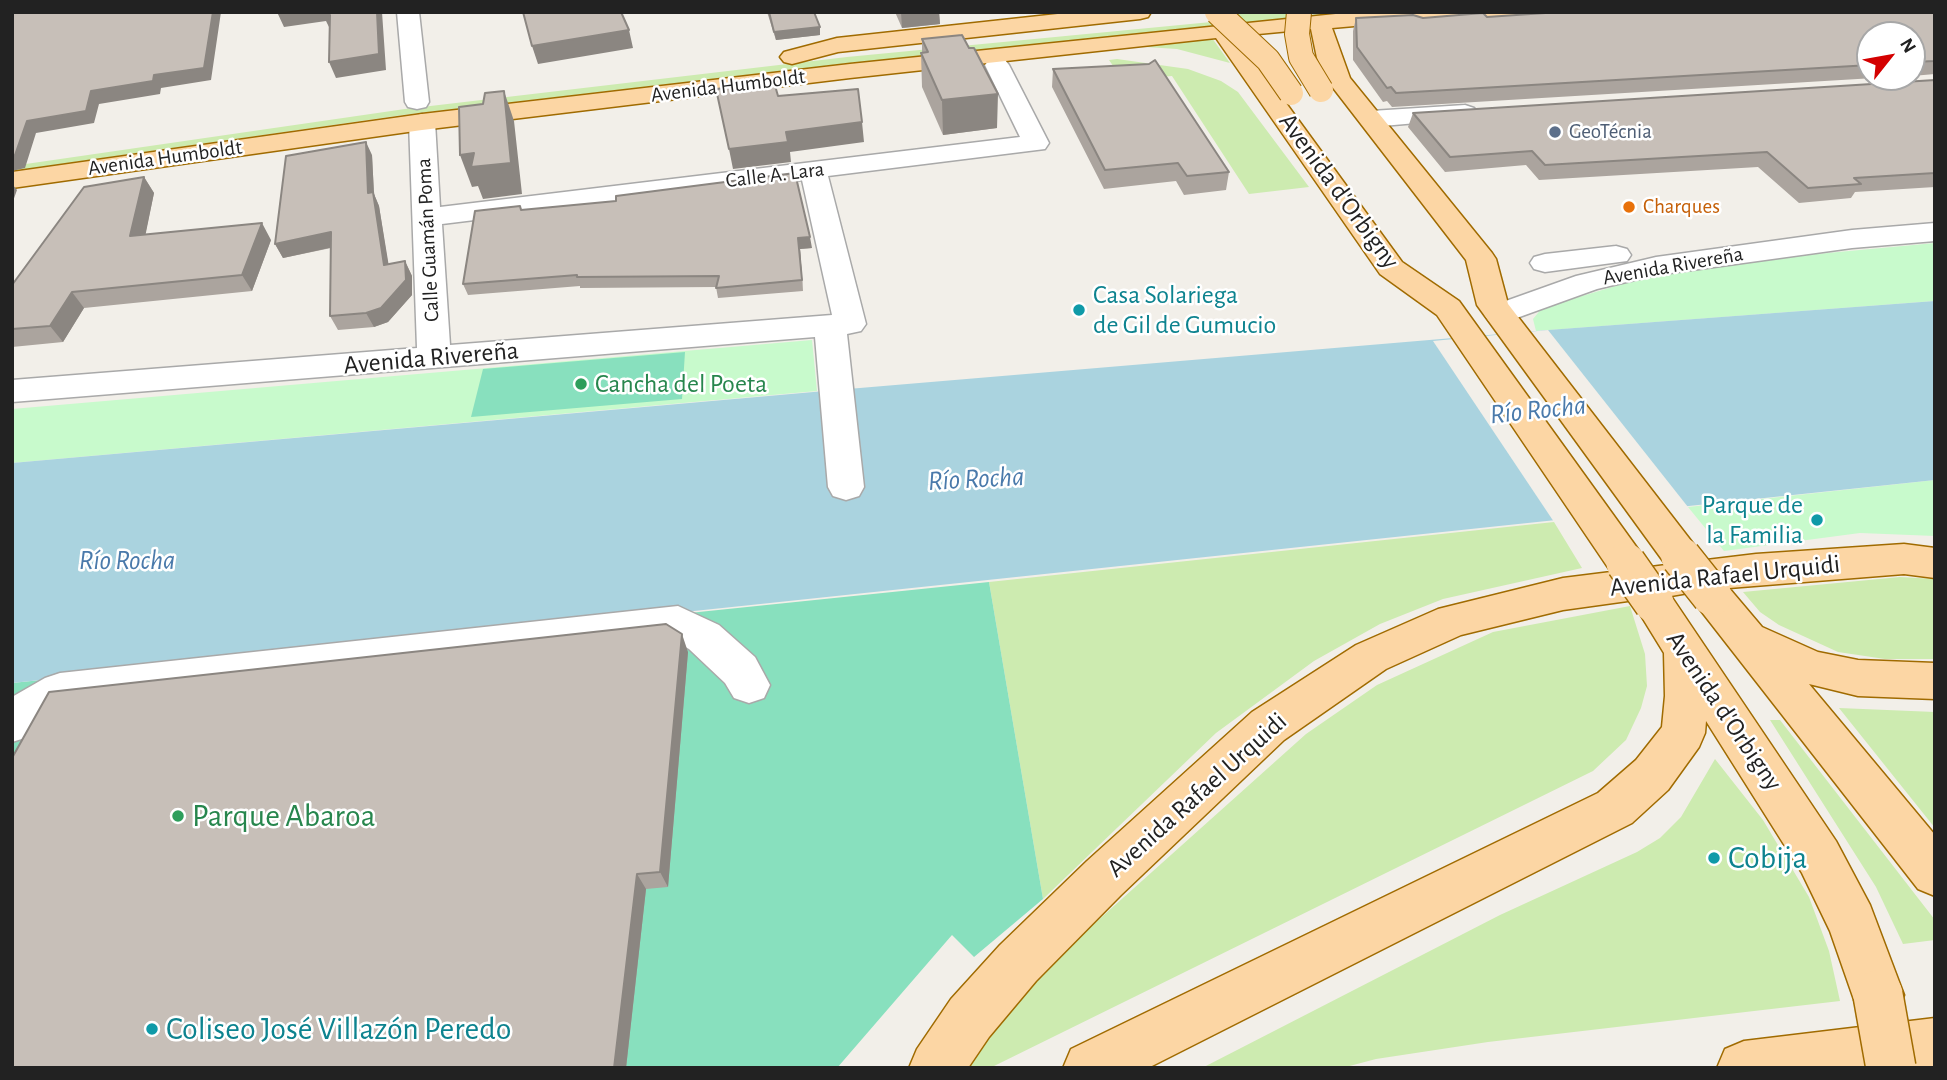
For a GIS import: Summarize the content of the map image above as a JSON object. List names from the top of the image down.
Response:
{
  "streets": {
    "main road": ["Avenida Humboldt", "Avenida d'Orbigny", "Avenida Rafael Urquidi"],
    "street": ["Calle A. Lara", "Calle Guamán Poma", "Avenida Rivereña"]
  },
  "crossings": [
    ["Avenida Humboldt", "Calle Guamán Poma"],
    ["Calle A. Lara", "Calle Guamán Poma"],
    ["Calle Guamán Poma", "Avenida Rivereña"]
  ],
  "water": ["Río Rocha"],
  "places": [
    "GeoTécnia",
    "Charques",
    "Casa Solariega de Gil de Gumucio",
    "Cancha del Poeta",
    "Parque de la Familia",
    "Parque Abaroa",
    "Cobija",
    "Coliseo José Villazón Peredo"
  ],
  "north": "top right"
}
